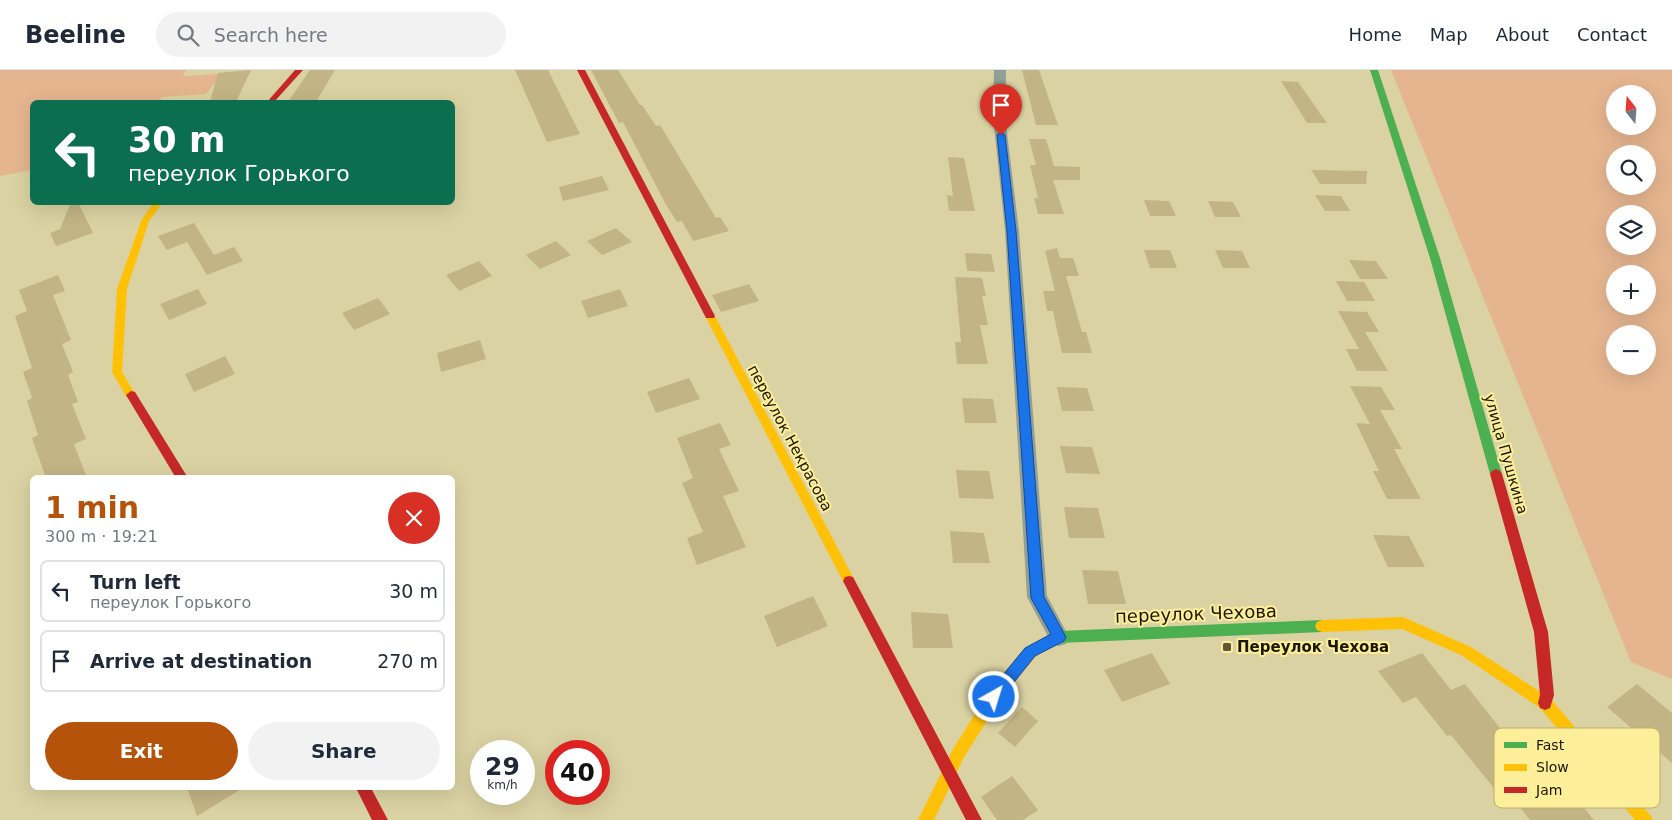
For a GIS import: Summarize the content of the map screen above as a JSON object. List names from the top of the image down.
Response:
{
  "streets": {
    "street": ["переулок Некрасова", "улица Пушкина", "переулок Чехова"]
  },
  "crossings": [
    ["переулок Некрасова", "переулок Чехова"],
    ["улица Пушкина", "переулок Чехова"]
  ],
  "places": {
    "transit": ["Переулок Чехова"]
  },
  "legend": ["Fast", "Slow", "Jam"],
  "north": "top",
  "page": {
    "header": "Beeline",
    "search": "Search here",
    "nav": [
      "Home",
      "Map",
      "About",
      "Contact"
    ],
    "map_buttons": ["+", "−"],
    "turn": ["30 m", "переулок Горького"],
    "heading": ["1 min", "300 m · 19:21"],
    "list": [
      {
        "name": "Turn left",
        "note": "переулок Горького",
        "value": "30 m"
      },
      {
        "name": "Arrive at destination",
        "value": "270 m"
      }
    ],
    "buttons": ["Exit", "Share"],
    "speed": "29 km/h",
    "limit": "40"
  }
}
